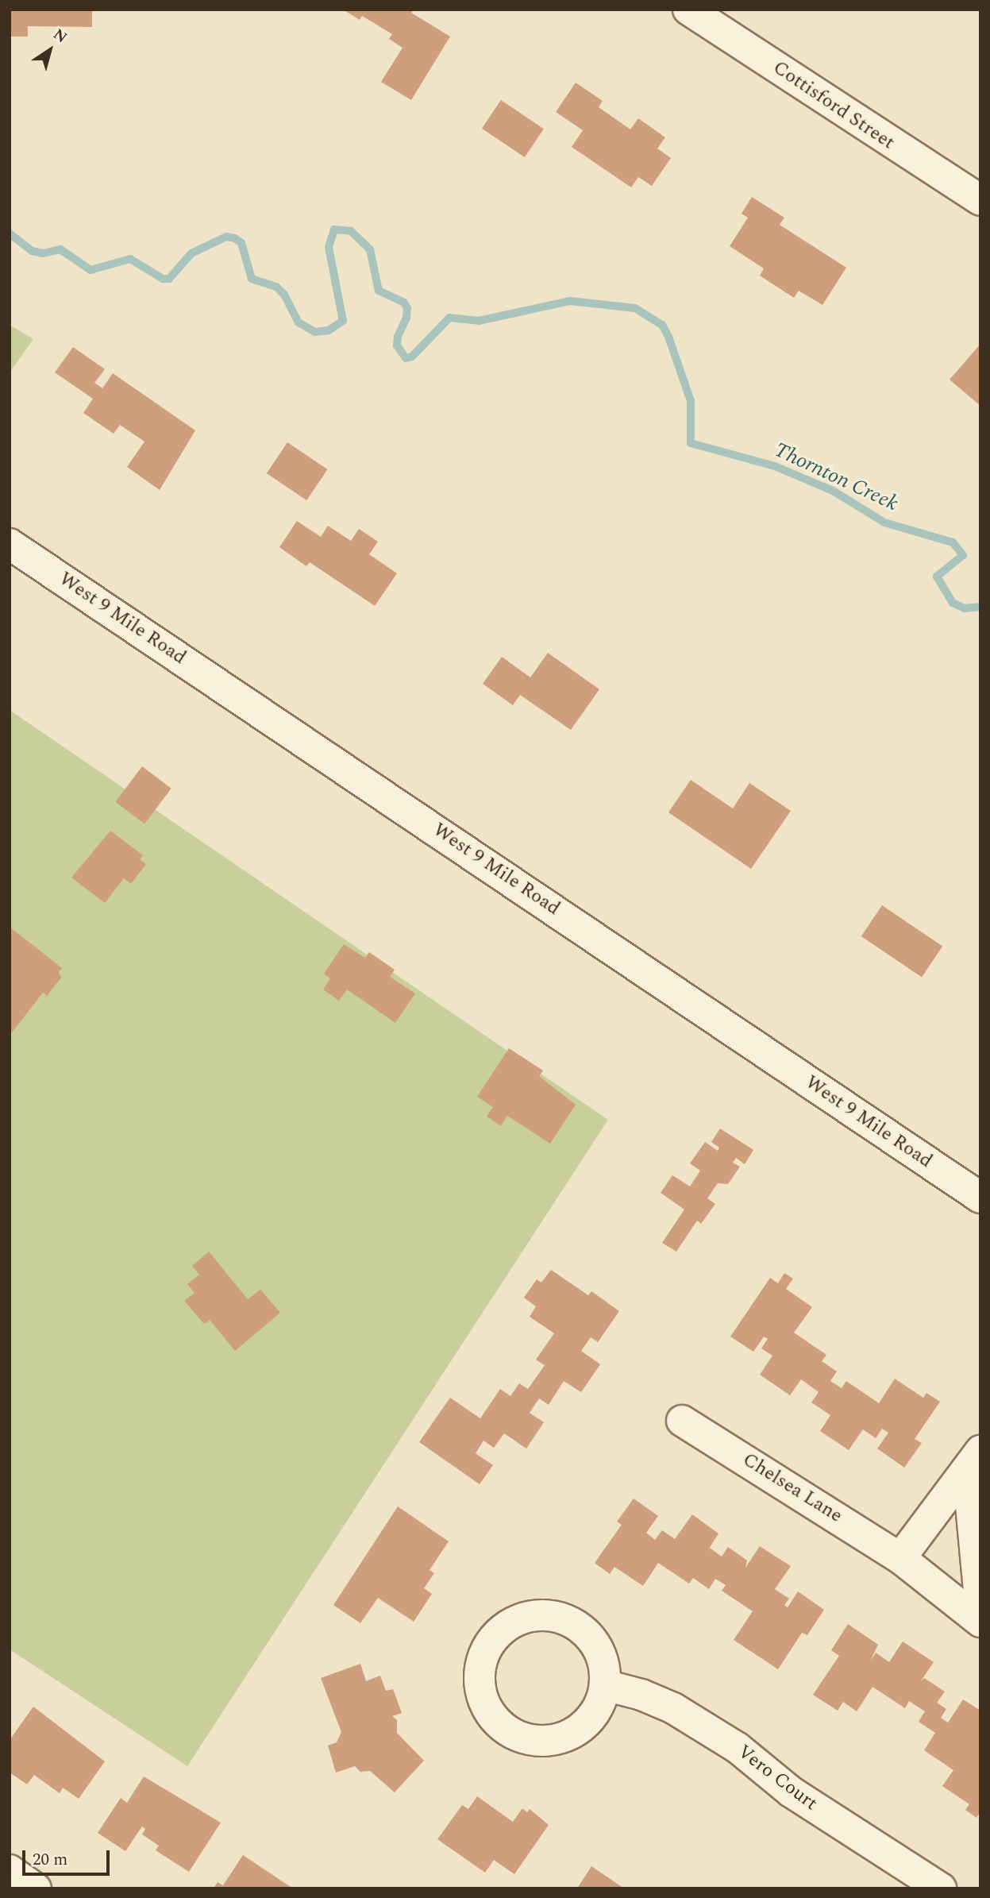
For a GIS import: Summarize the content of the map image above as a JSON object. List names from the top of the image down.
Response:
{
  "streets": {
    "street": [
      "Cottisford Street",
      "West 9 Mile Road",
      "Chelsea Lane",
      "Vero Court"
    ]
  },
  "water": ["Thornton Creek"],
  "scale_bar": "20 m",
  "north": "top right"
}
